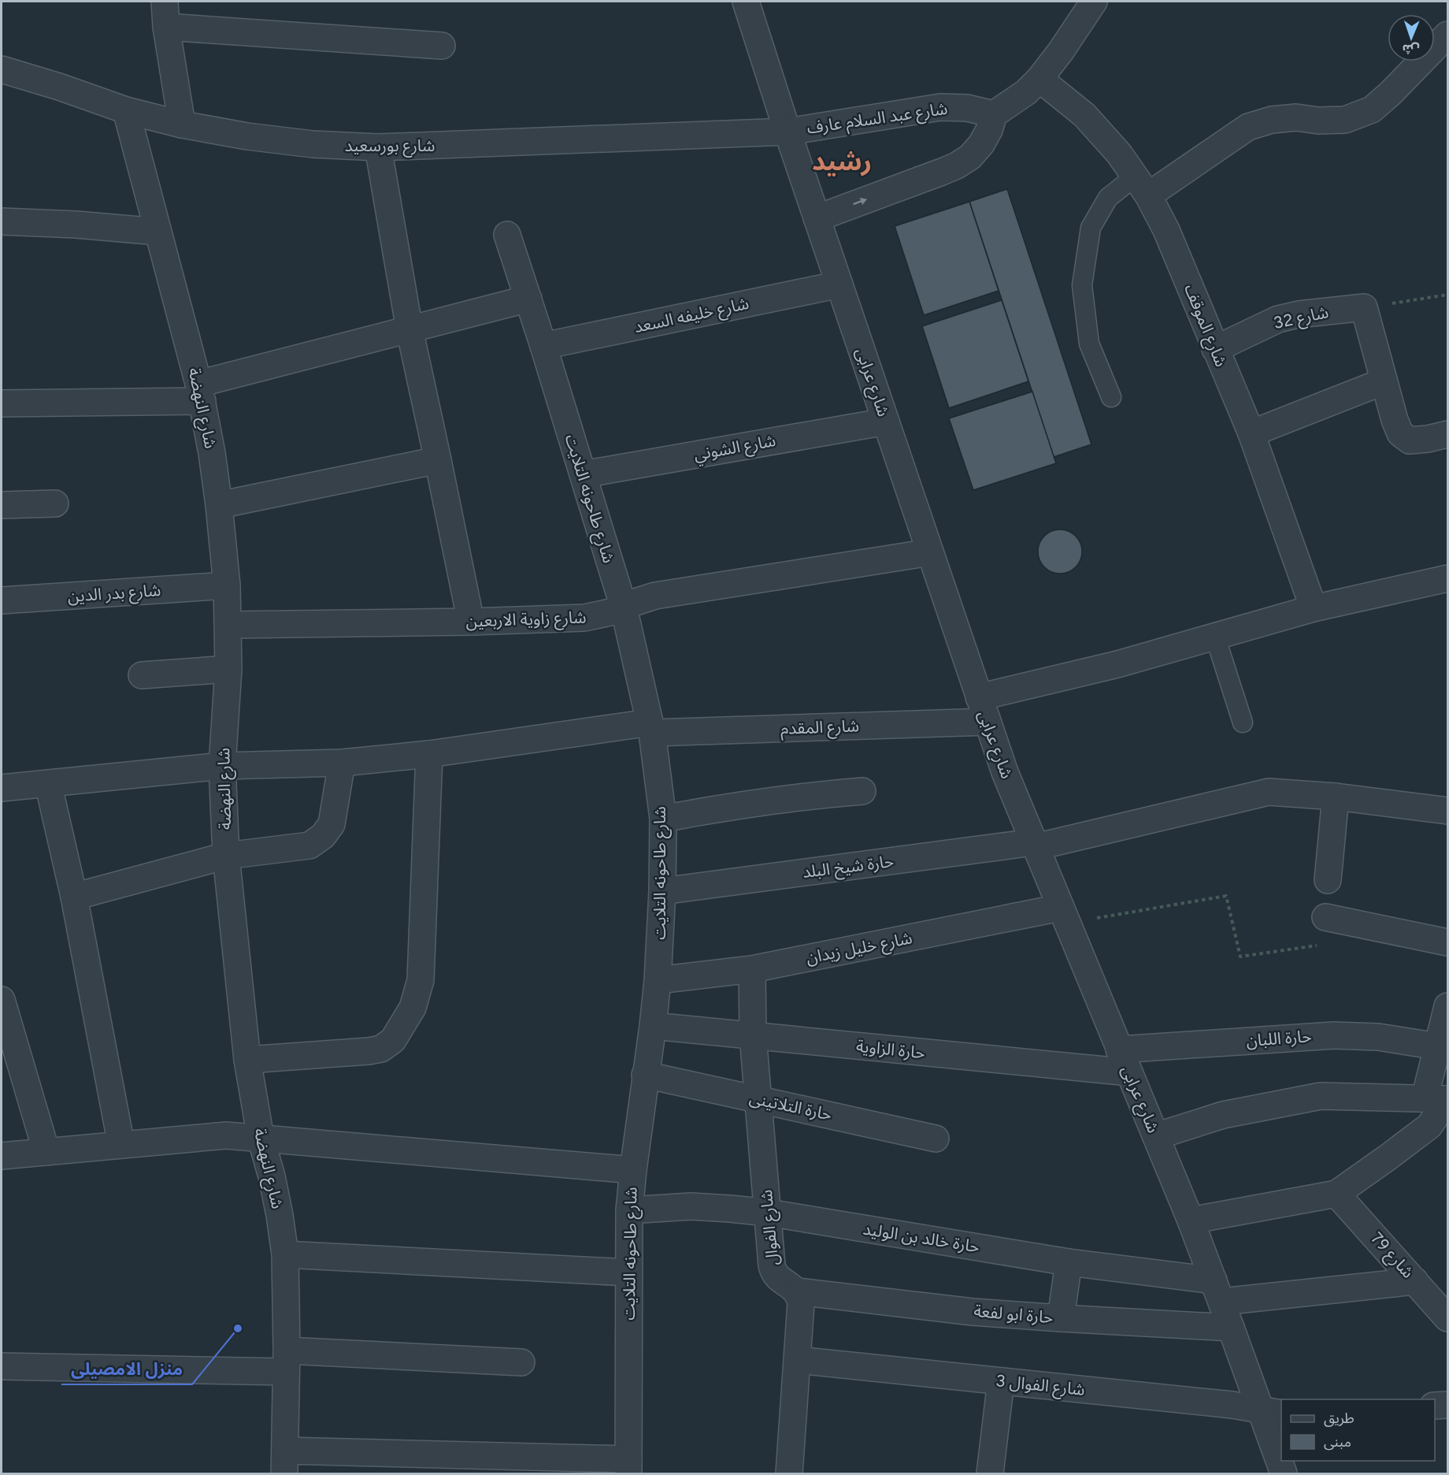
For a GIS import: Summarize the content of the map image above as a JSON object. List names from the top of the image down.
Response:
{
  "streets": {
    "street": [
      "شارع عبد السلام عارف",
      "شارع بورسعيد",
      "شارع خليفه السعد",
      "شارع 32",
      "شارع الموقف",
      "شارع عرابى",
      "شارع النهضة",
      "شارع الشوني",
      "شارع طاحونه التلايت",
      "شارع بدر الدين",
      "شارع زاوية الاربعين",
      "شارع المقدم",
      "حارة شيخ البلد",
      "شارع خليل زيدان",
      "حارة اللبان",
      "حارة الزاوية",
      "حارة التلاتينى",
      "شارع الفوال",
      "حارة خالد بن الوليد",
      "شارع 79",
      "حارة ابو لفعة",
      "شارع الفوال 3"
    ]
  },
  "crossings": [
    ["شارع عبد السلام عارف", "شارع بورسعيد"],
    ["شارع عبد السلام عارف", "شارع عرابى"],
    ["شارع بورسعيد", "شارع عرابى"],
    ["شارع بورسعيد", "شارع النهضة"],
    ["شارع خليفه السعد", "شارع عرابى"],
    ["شارع خليفه السعد", "شارع طاحونه التلايت"],
    ["شارع 32", "شارع الموقف"],
    ["شارع عرابى", "شارع الشوني"],
    ["شارع عرابى", "شارع زاوية الاربعين"],
    ["شارع عرابى", "شارع المقدم"],
    ["شارع عرابى", "حارة شيخ البلد"],
    ["شارع عرابى", "شارع خليل زيدان"],
    ["شارع عرابى", "حارة اللبان"],
    ["شارع عرابى", "حارة الزاوية"],
    ["شارع عرابى", "حارة خالد بن الوليد"],
    ["شارع عرابى", "حارة ابو لفعة"],
    ["شارع عرابى", "شارع الفوال 3"],
    ["شارع النهضة", "شارع بدر الدين"],
    ["شارع النهضة", "شارع زاوية الاربعين"],
    ["شارع النهضة", "شارع المقدم"],
    ["شارع الشوني", "شارع طاحونه التلايت"],
    ["شارع طاحونه التلايت", "شارع زاوية الاربعين"],
    ["شارع طاحونه التلايت", "شارع المقدم"],
    ["شارع طاحونه التلايت", "حارة شيخ البلد"],
    ["شارع طاحونه التلايت", "شارع خليل زيدان"],
    ["شارع طاحونه التلايت", "حارة الزاوية"],
    ["شارع طاحونه التلايت", "حارة التلاتينى"],
    ["شارع طاحونه التلايت", "حارة خالد بن الوليد"],
    ["شارع خليل زيدان", "شارع الفوال"],
    ["حارة اللبان", "حارة الزاوية"],
    ["حارة الزاوية", "شارع الفوال"],
    ["حارة التلاتينى", "شارع الفوال"],
    ["شارع الفوال", "حارة خالد بن الوليد"],
    ["شارع الفوال", "حارة ابو لفعة"],
    ["حارة خالد بن الوليد", "شارع 79"]
  ],
  "districts": ["رشيد"],
  "places": ["منزل الامصيلى"],
  "legend": ["طريق", "مبنى"],
  "north": "bottom"
}
